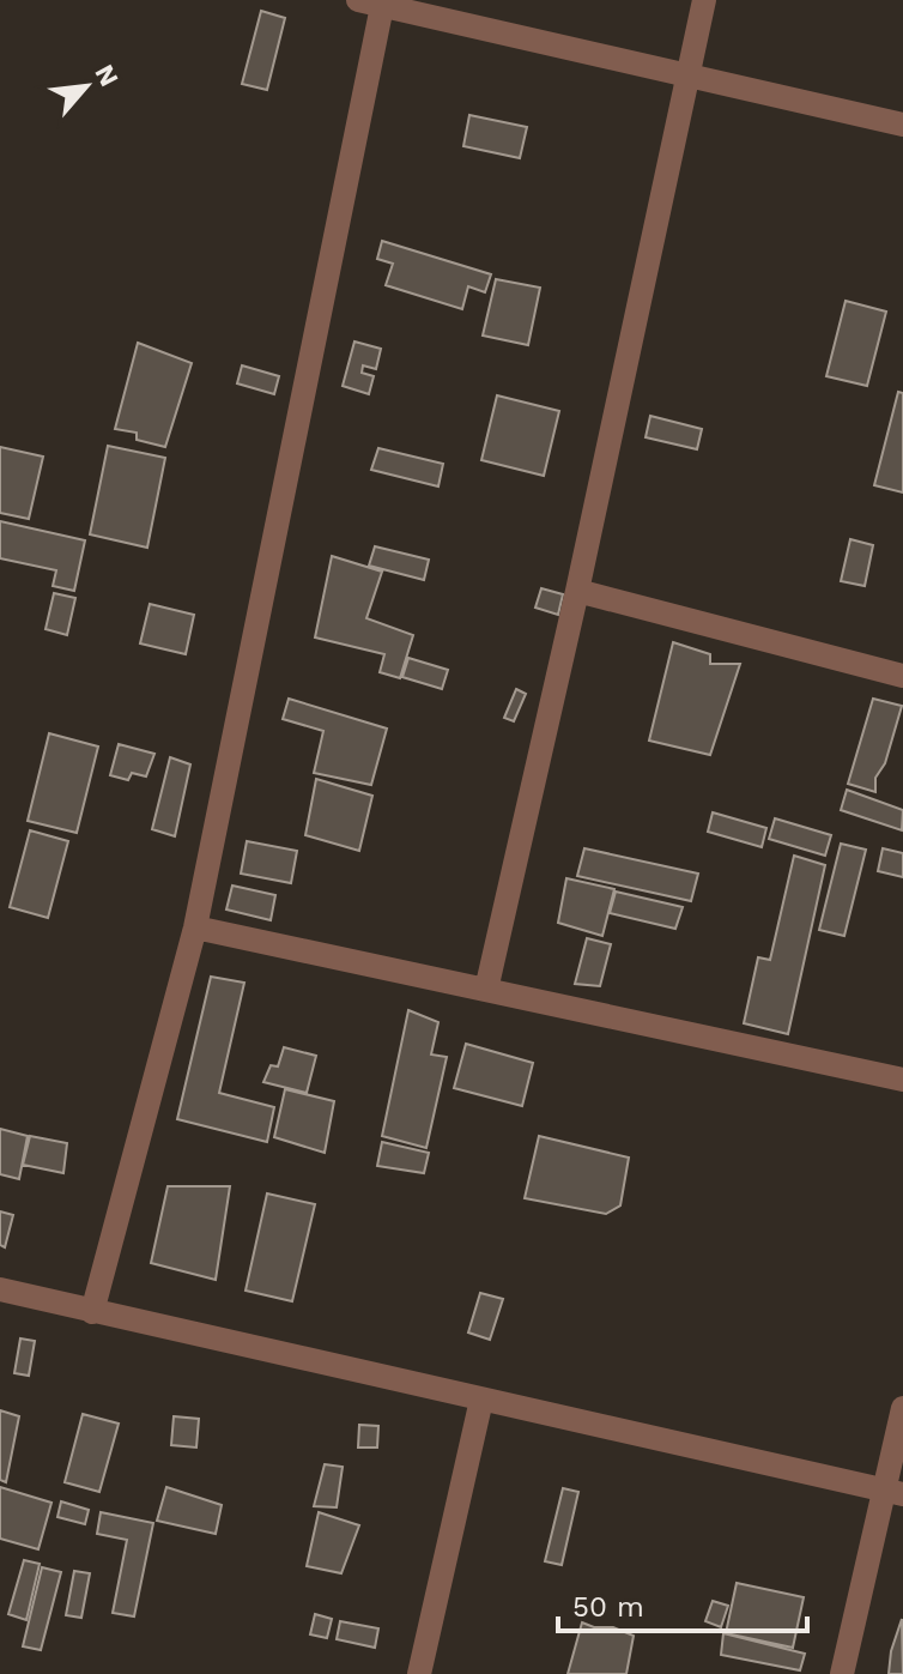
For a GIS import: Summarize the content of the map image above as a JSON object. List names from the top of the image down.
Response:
{
  "scale_bar": "50 m",
  "north": "top right"
}
